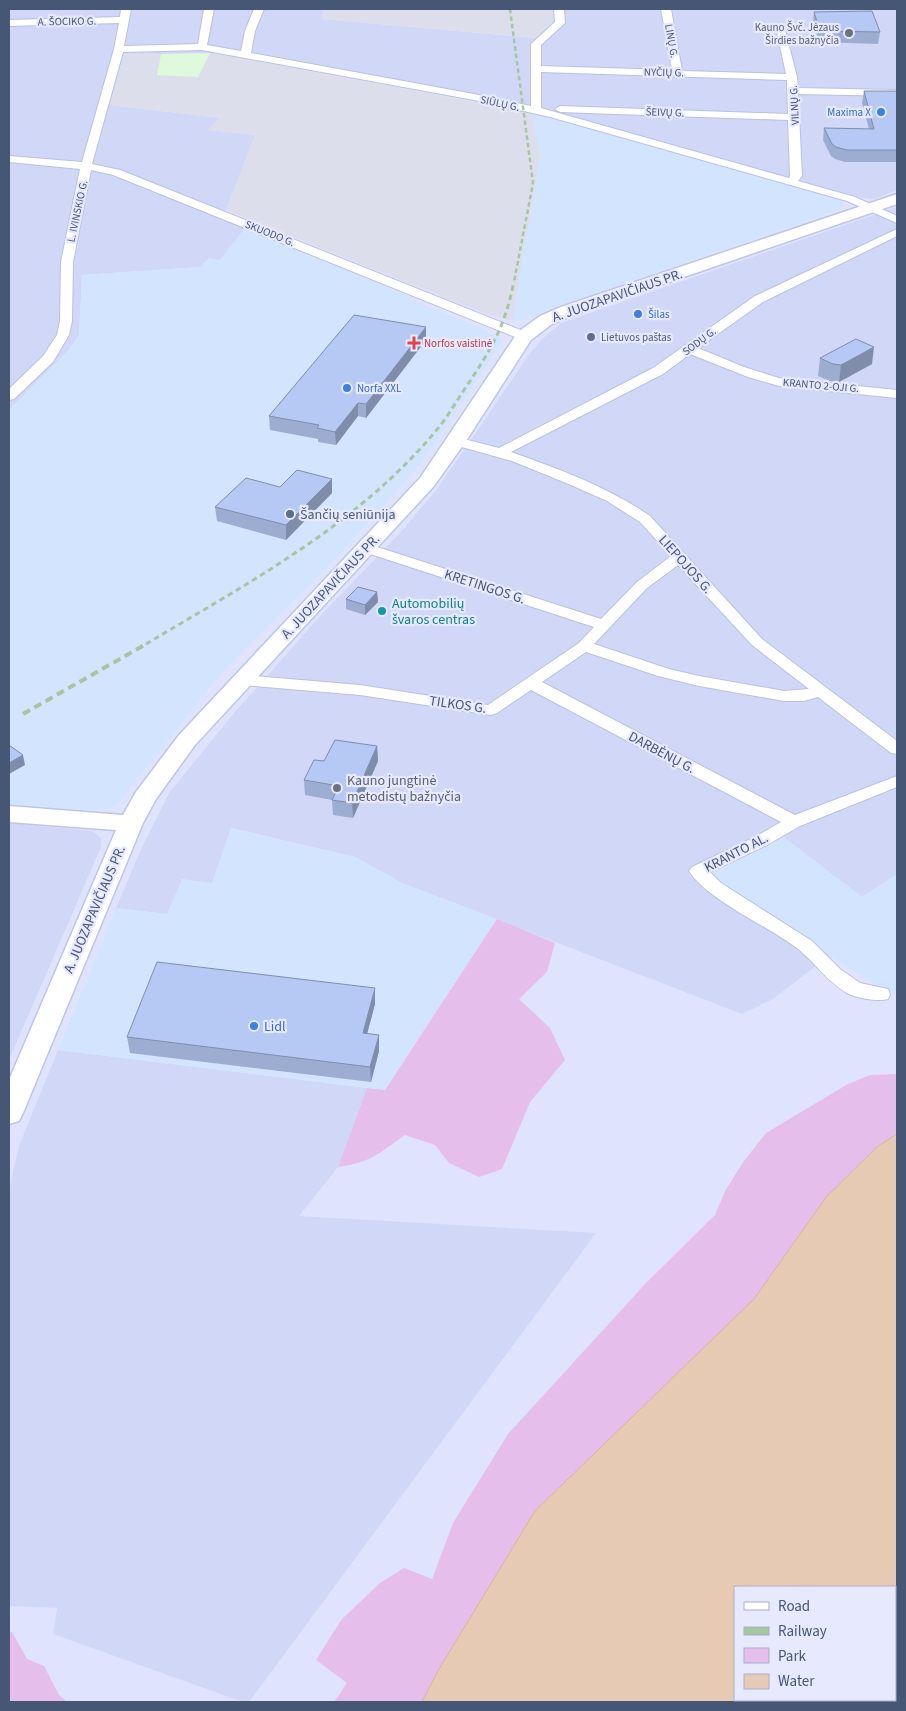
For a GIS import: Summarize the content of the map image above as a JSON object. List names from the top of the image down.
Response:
{
  "streets": {
    "main road": ["A. JUOZAPAVIČIAUS PR."],
    "street": [
      "A. ŠOCIKO G.",
      "LINŲ G.",
      "NYČIŲ G.",
      "SIŪLŲ G.",
      "VILNŲ G.",
      "ŠEIVŲ G.",
      "L. IVINSKIO G.",
      "SKUODO G.",
      "SODŲ G.",
      "KRANTO 2-OJI G.",
      "LIEPOJOS G.",
      "KRETINGOS G.",
      "TILKOS G.",
      "DARBĖNŲ G.",
      "KRANTO AL."
    ]
  },
  "crossings": [
    ["A. ŠOCIKO G.", "L. IVINSKIO G."],
    ["LINŲ G.", "NYČIŲ G."],
    ["NYČIŲ G.", "VILNŲ G."],
    ["SIŪLŲ G.", "VILNŲ G."],
    ["SIŪLŲ G.", "ŠEIVŲ G."],
    ["SIŪLŲ G.", "L. IVINSKIO G."],
    ["SIŪLŲ G.", "A. JUOZAPAVIČIAUS PR."],
    ["VILNŲ G.", "ŠEIVŲ G."],
    ["L. IVINSKIO G.", "SKUODO G."],
    ["SKUODO G.", "A. JUOZAPAVIČIAUS PR."],
    ["A. JUOZAPAVIČIAUS PR.", "LIEPOJOS G."],
    ["A. JUOZAPAVIČIAUS PR.", "KRETINGOS G."],
    ["A. JUOZAPAVIČIAUS PR.", "TILKOS G."],
    ["SODŲ G.", "KRANTO 2-OJI G."],
    ["SODŲ G.", "LIEPOJOS G."],
    ["LIEPOJOS G.", "TILKOS G."],
    ["KRETINGOS G.", "TILKOS G."],
    ["TILKOS G.", "DARBĖNŲ G."],
    ["DARBĖNŲ G.", "KRANTO AL."]
  ],
  "places": {
    "other": [
      "Kauno Švč. Jėzaus Širdies bažnyčia",
      "Maxima X",
      "Šilas",
      "Lietuvos paštas",
      "Norfa XXL",
      "Šančių seniūnija",
      "Automobilių švaros centras",
      "Kauno jungtinė metodistų bažnyčia",
      "Lidl"
    ],
    "health": ["Norfos vaistinė"]
  },
  "legend": [
    "Road",
    "Railway",
    "Park",
    "Water"
  ]
}
